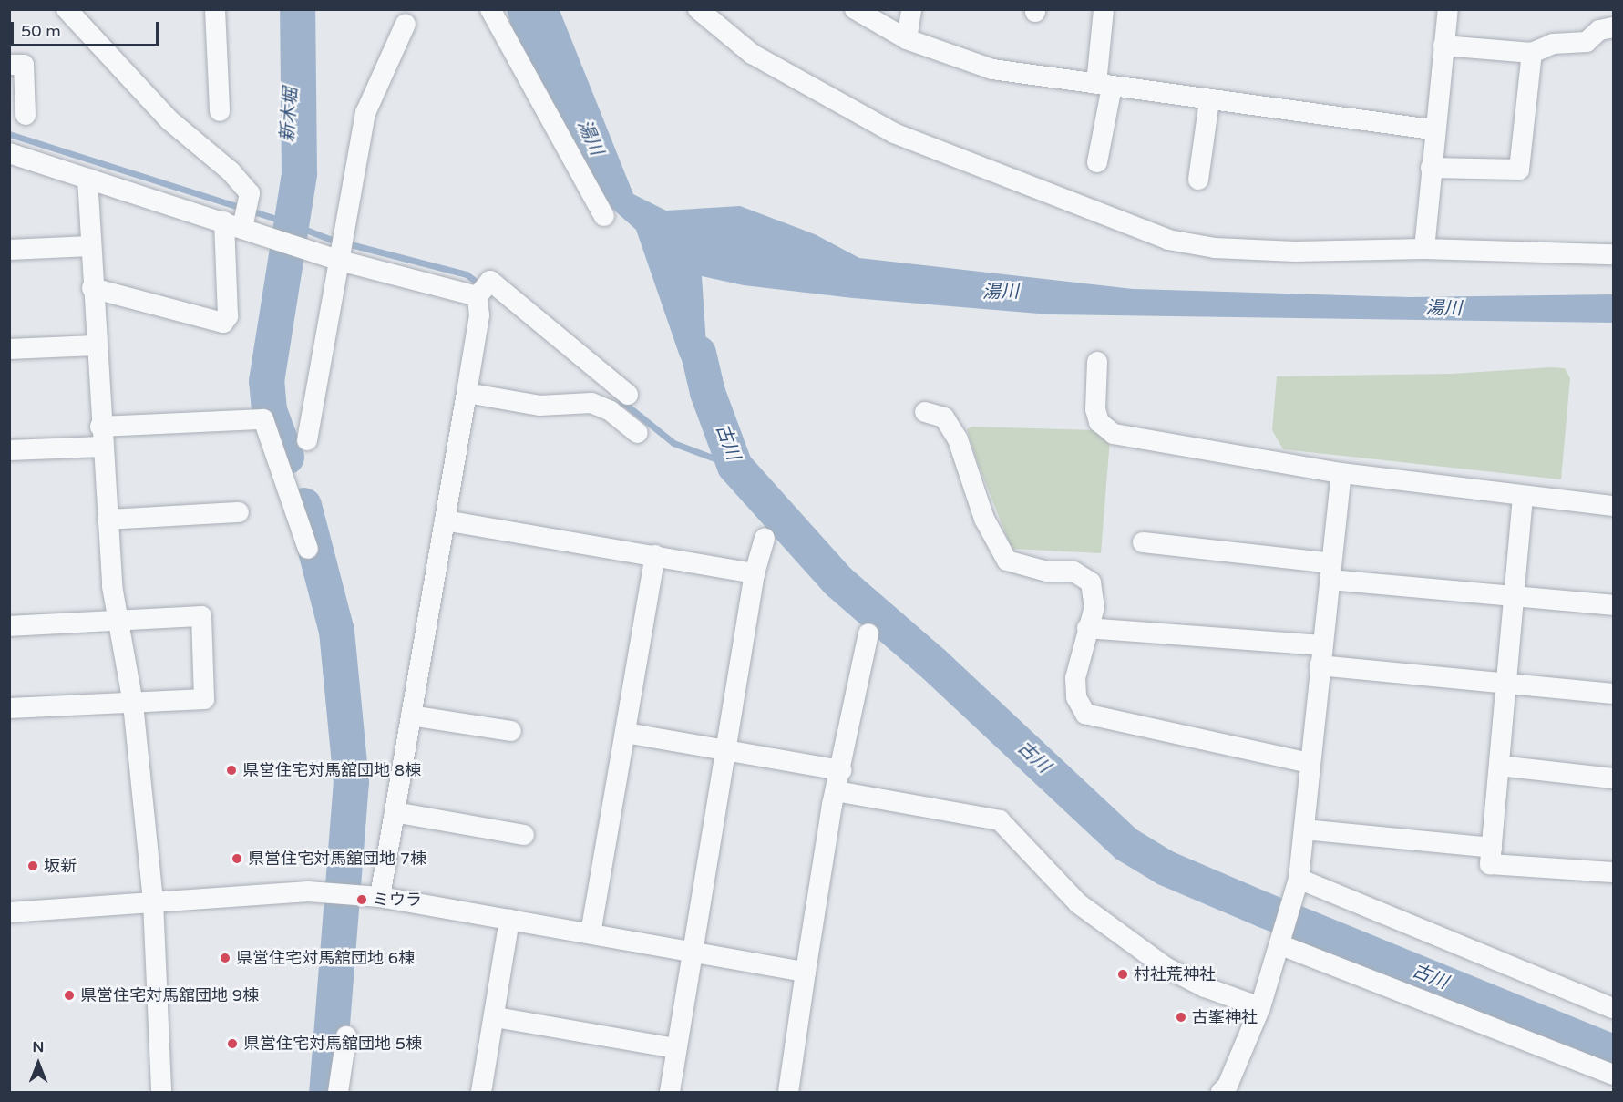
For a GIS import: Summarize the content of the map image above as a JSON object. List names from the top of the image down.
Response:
{
  "water": ["新木堀", "湯川", "古川"],
  "places": [
    "県営住宅対馬舘団地 8棟",
    "県営住宅対馬舘団地 7棟",
    "坂新",
    "ミウラ",
    "県営住宅対馬舘団地 6棟",
    "村社荒神社",
    "県営住宅対馬舘団地 9棟",
    "古峯神社",
    "県営住宅対馬舘団地 5棟"
  ],
  "scale_bar": "50 m",
  "north": "top"
}
